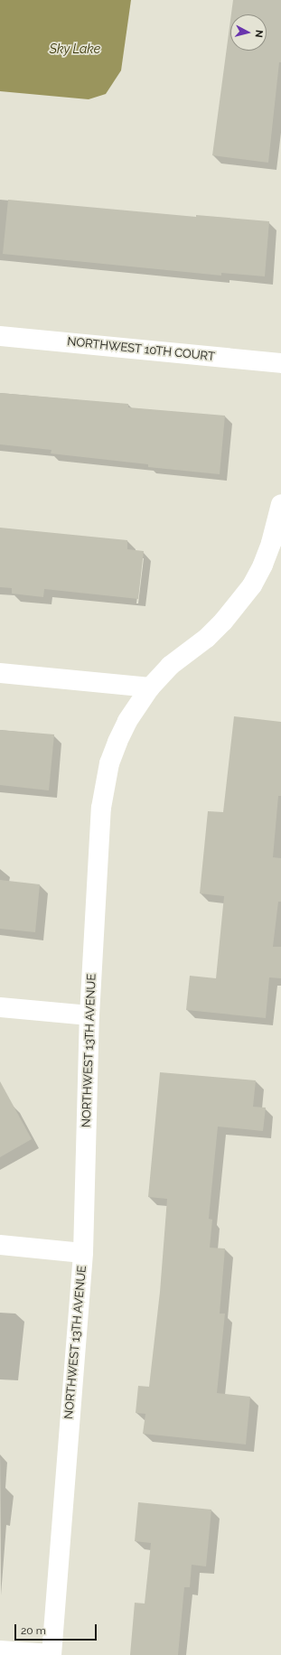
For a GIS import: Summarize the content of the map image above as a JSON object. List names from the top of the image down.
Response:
{
  "streets": {
    "street": ["NORTHWEST 10TH COURT", "NORTHWEST 13TH AVENUE"]
  },
  "water": ["Sky Lake"],
  "scale_bar": "20 m",
  "north": "right"
}
